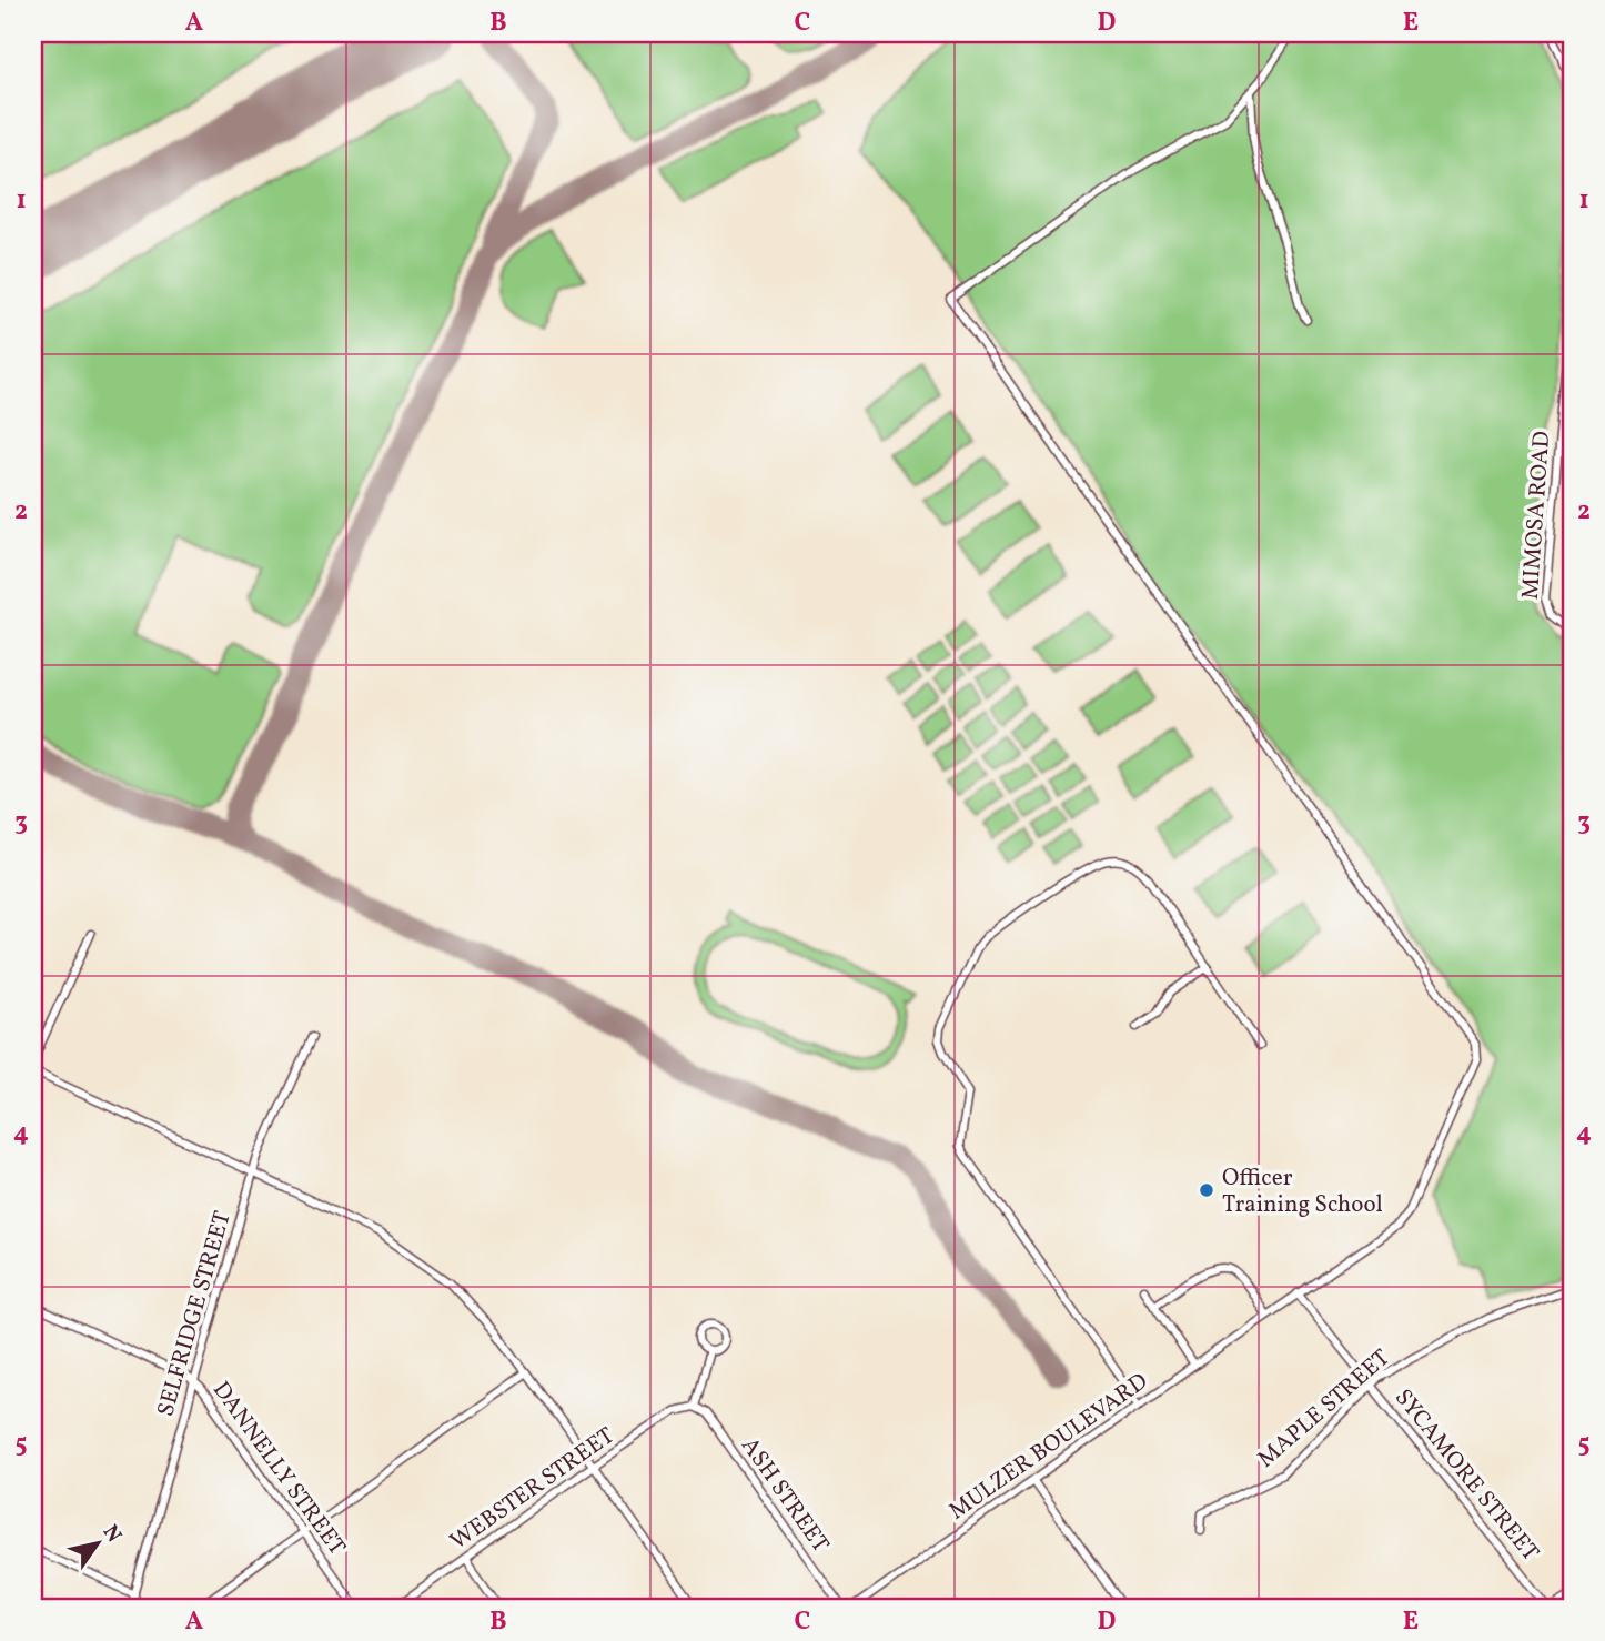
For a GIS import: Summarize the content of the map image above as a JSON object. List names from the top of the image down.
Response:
{
  "streets": {
    "street": [
      "MIMOSA ROAD",
      "SELFRIDGE STREET",
      "MAPLE STREET",
      "MULZER BOULEVARD",
      "DANNELLY STREET",
      "SYCAMORE STREET",
      "WEBSTER STREET",
      "ASH STREET"
    ]
  },
  "crossings": [
    ["SELFRIDGE STREET", "DANNELLY STREET"],
    ["MAPLE STREET", "SYCAMORE STREET"],
    ["MULZER BOULEVARD", "SYCAMORE STREET"],
    ["WEBSTER STREET", "ASH STREET"]
  ],
  "places": ["Officer Training School"],
  "north": "top right",
  "grid": {
    "columns": [
      "A",
      "B",
      "C",
      "D",
      "E"
    ],
    "rows": [
      "1",
      "2",
      "3",
      "4",
      "5"
    ]
  }
}
